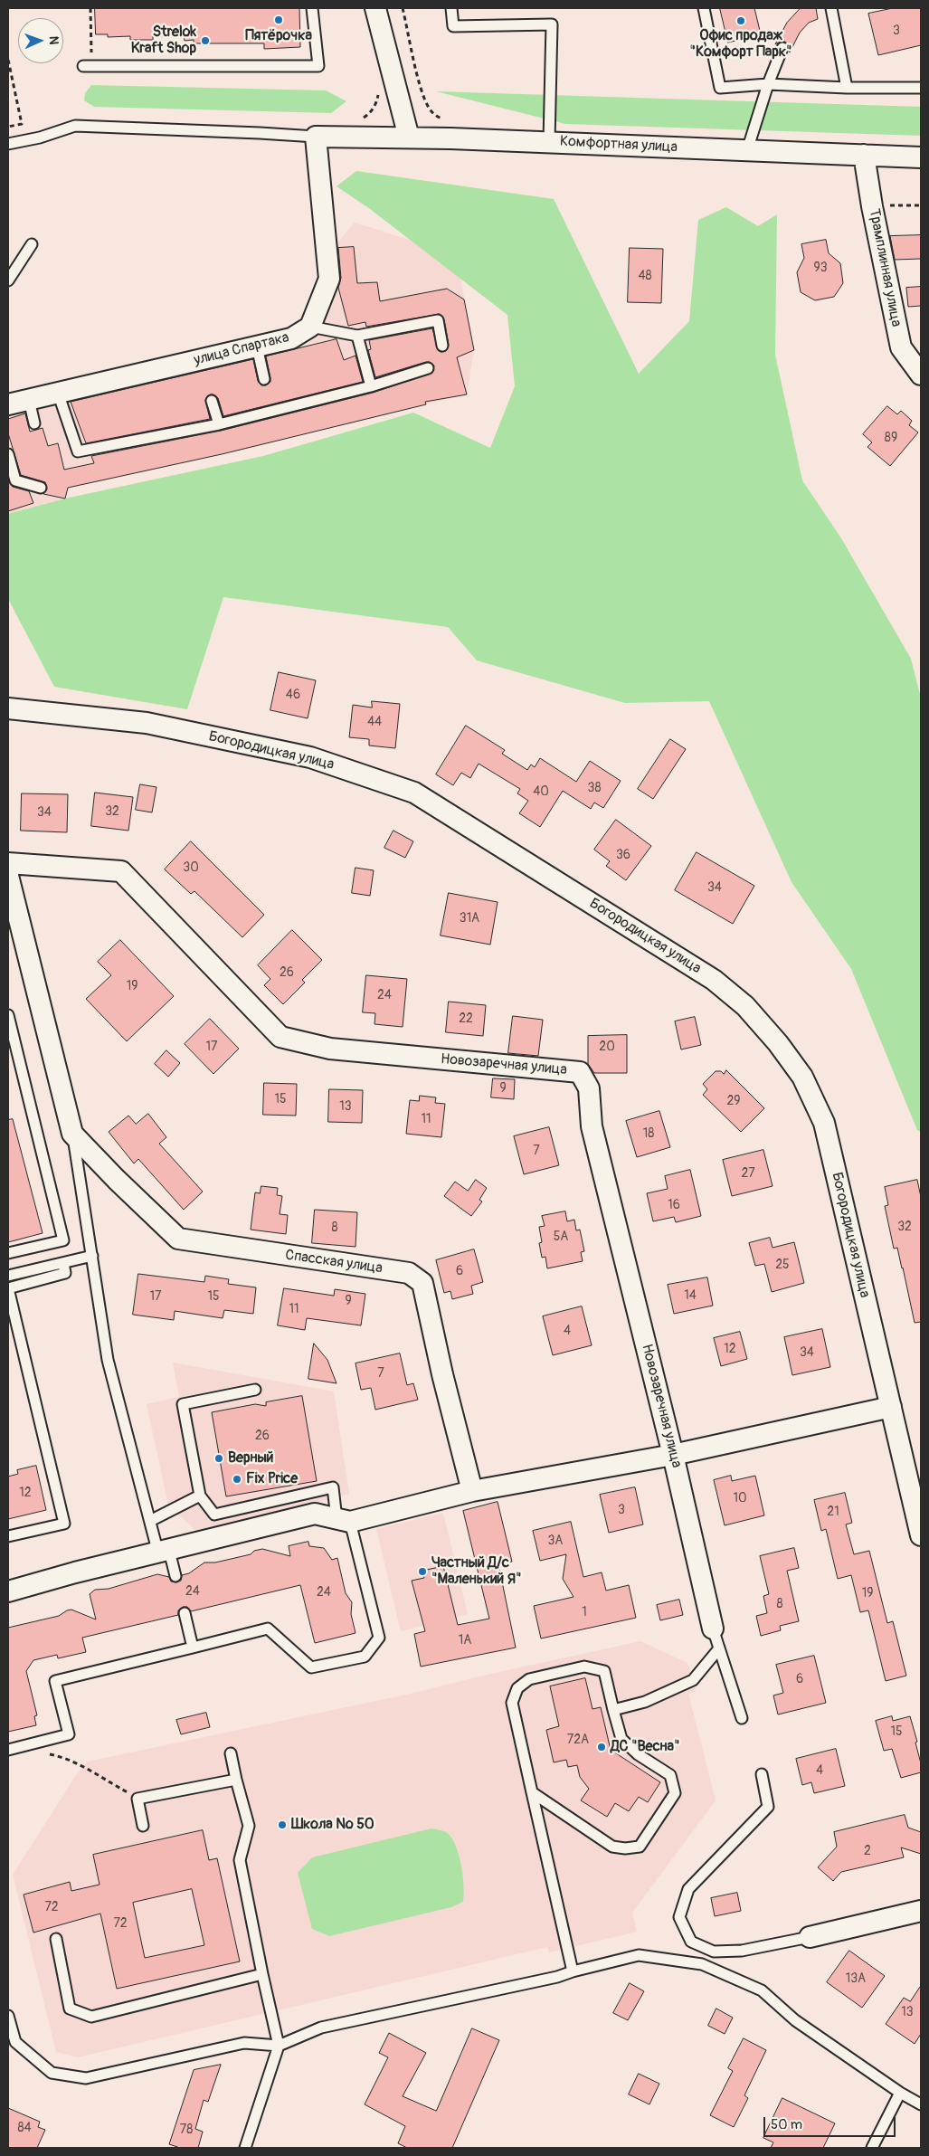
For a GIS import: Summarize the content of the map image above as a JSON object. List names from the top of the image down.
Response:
{
  "streets": {
    "street": [
      "Комфортная улица",
      "Трамплинная улица",
      "улица Спартака",
      "Богородицкая улица",
      "Новозаречная улица",
      "Спасская улица"
    ]
  },
  "crossings": [
    ["Комфортная улица", "Трамплинная улица"]
  ],
  "places": [
    "Пятёрочка",
    "Офис продаж \"Комфорт Парк\"",
    "Strelok Kraft Shop",
    "Верный",
    "Fix Price",
    "Частный Д/с \"Маленький Я\"",
    "ДС \"Весна\"",
    "Школа № 50"
  ],
  "house_numbers": [
    "3",
    "93",
    "48",
    "89",
    "46",
    "44",
    "38",
    "40",
    "32",
    "34",
    "36",
    "30",
    "34",
    "31А",
    "26",
    "19",
    "24",
    "22",
    "17",
    "20",
    "9",
    "15",
    "29",
    "13",
    "11",
    "18",
    "7",
    "27",
    "16",
    "32",
    "8",
    "5А",
    "25",
    "6",
    "14",
    "17",
    "15",
    "9",
    "11",
    "4",
    "12",
    "34",
    "7",
    "26",
    "12",
    "10",
    "3",
    "21",
    "3А",
    "24",
    "24",
    "19",
    "8",
    "1",
    "1А",
    "6",
    "15",
    "72А",
    "4",
    "2",
    "72",
    "72",
    "13А",
    "13",
    "84",
    "78"
  ],
  "scale_bar": "50 m",
  "north": "right"
}
